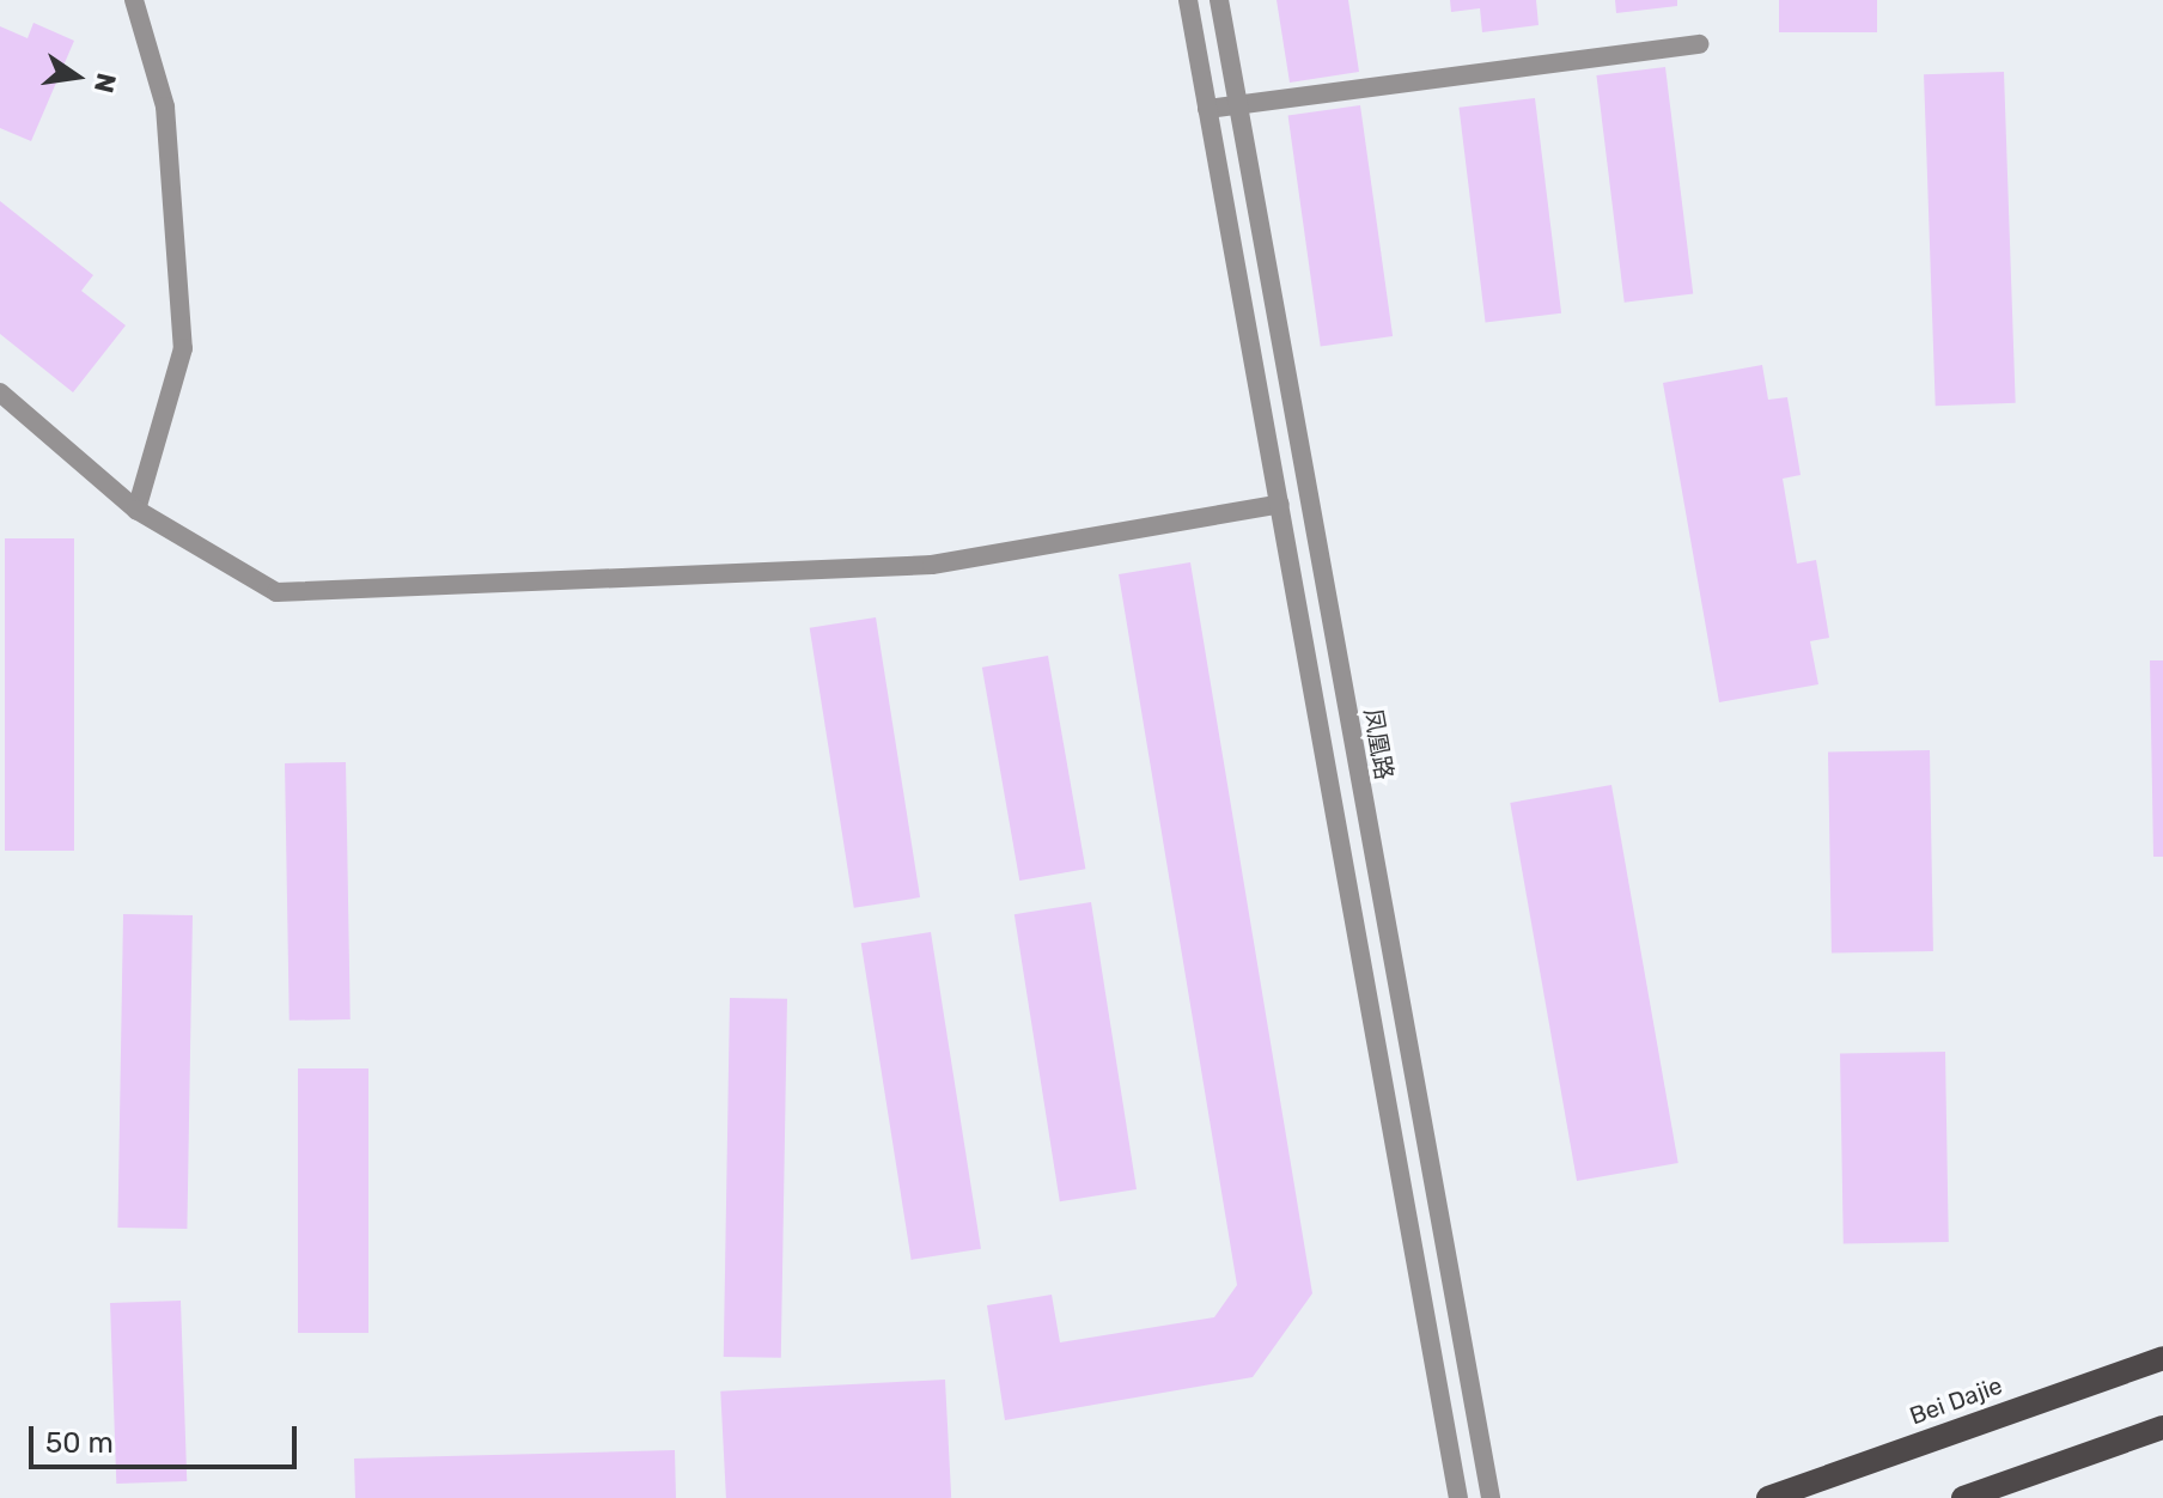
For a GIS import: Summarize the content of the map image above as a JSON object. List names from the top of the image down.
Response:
{
  "streets": {
    "main road": ["Bei Dajie"],
    "street": ["凤凰路"]
  },
  "scale_bar": "50 m",
  "north": "right"
}
